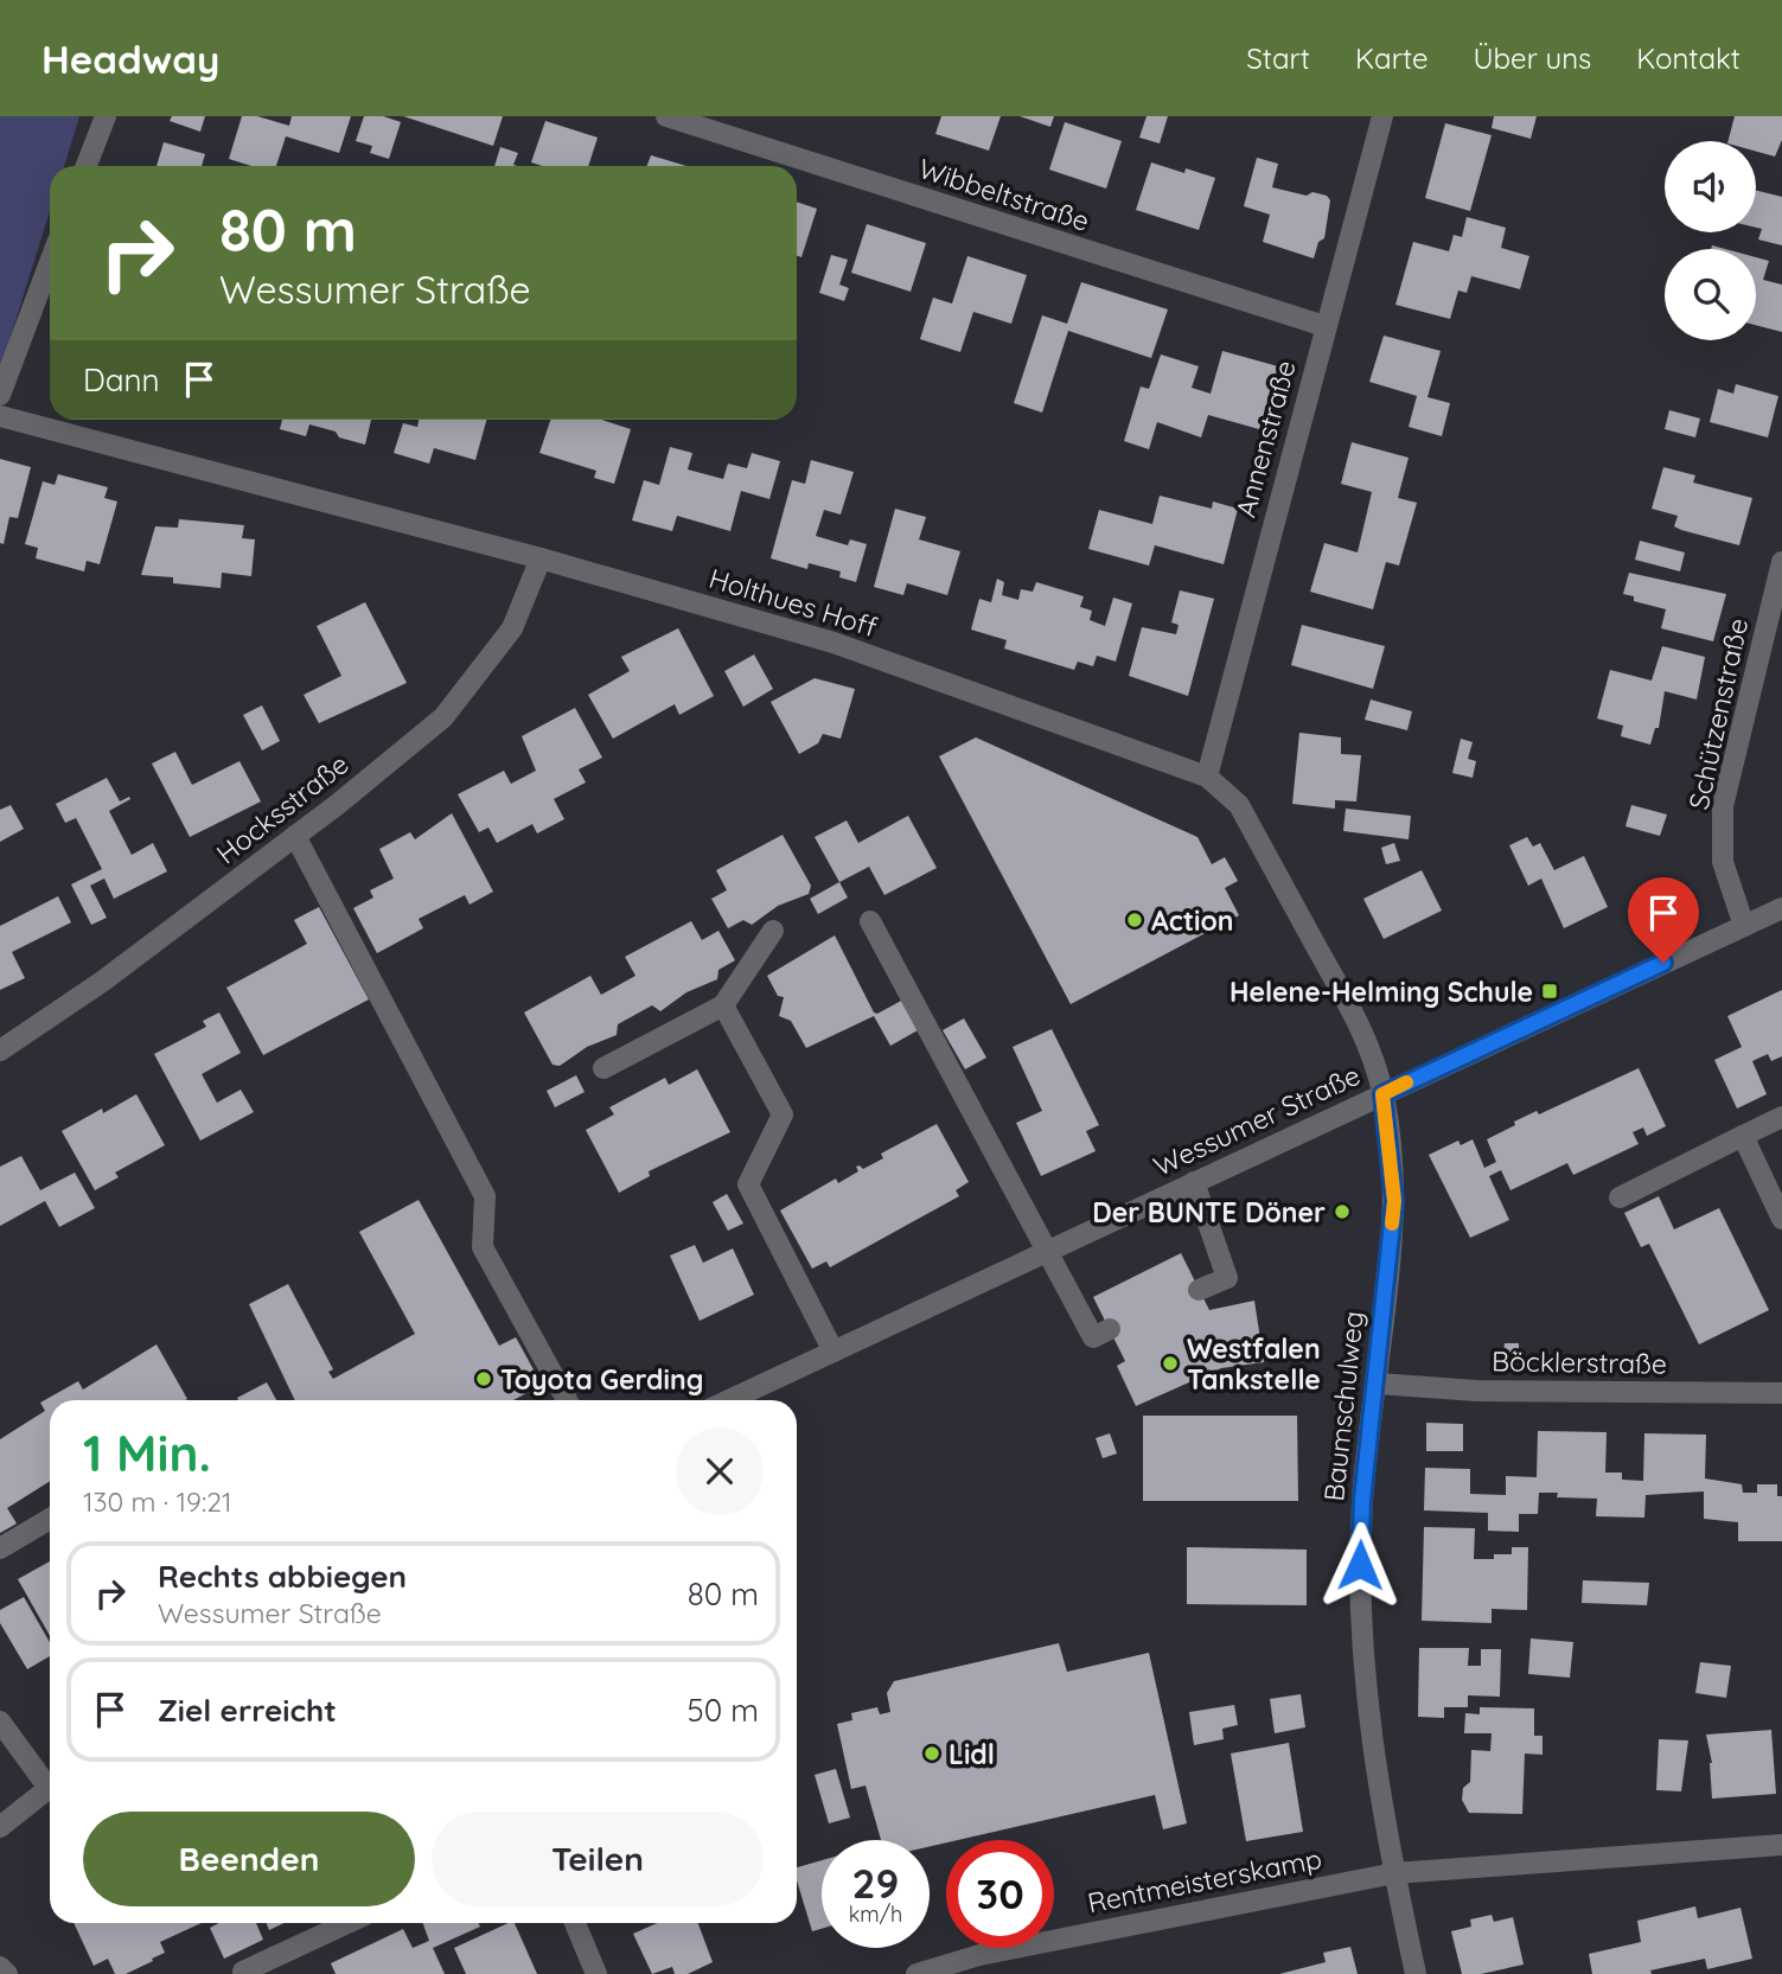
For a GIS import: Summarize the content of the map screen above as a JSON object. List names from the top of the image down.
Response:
{
  "streets": {
    "street": [
      "Wibbeltstraße",
      "Annenstraße",
      "Holthues Hoff",
      "Schützenstraße",
      "Hocksstraße",
      "Wessumer Straße",
      "Böcklerstraße",
      "Baumschulweg",
      "Rentmeisterskamp"
    ]
  },
  "crossings": [
    ["Wibbeltstraße", "Annenstraße"],
    ["Annenstraße", "Holthues Hoff"],
    ["Holthues Hoff", "Hocksstraße"],
    ["Holthues Hoff", "Wessumer Straße"],
    ["Holthues Hoff", "Baumschulweg"],
    ["Schützenstraße", "Wessumer Straße"],
    ["Wessumer Straße", "Baumschulweg"],
    ["Böcklerstraße", "Baumschulweg"],
    ["Baumschulweg", "Rentmeisterskamp"]
  ],
  "places": {
    "other": [
      "Action",
      "Der BUNTE Döner",
      "Westfalen Tankstelle",
      "Toyota Gerding",
      "Lidl"
    ],
    "transit": ["Helene-Helming Schule"]
  },
  "page": {
    "header": "Headway",
    "nav": [
      "Start",
      "Karte",
      "Über uns",
      "Kontakt"
    ],
    "turn": ["80 m", "Wessumer Straße"],
    "then": "Dann",
    "heading": ["1 Min.", "130 m · 19:21"],
    "list": [
      {
        "name": "Rechts abbiegen",
        "note": "Wessumer Straße",
        "value": "80 m"
      },
      {
        "name": "Ziel erreicht",
        "value": "50 m"
      }
    ],
    "buttons": ["Beenden", "Teilen"],
    "speed": "29 km/h",
    "limit": "30"
  }
}
